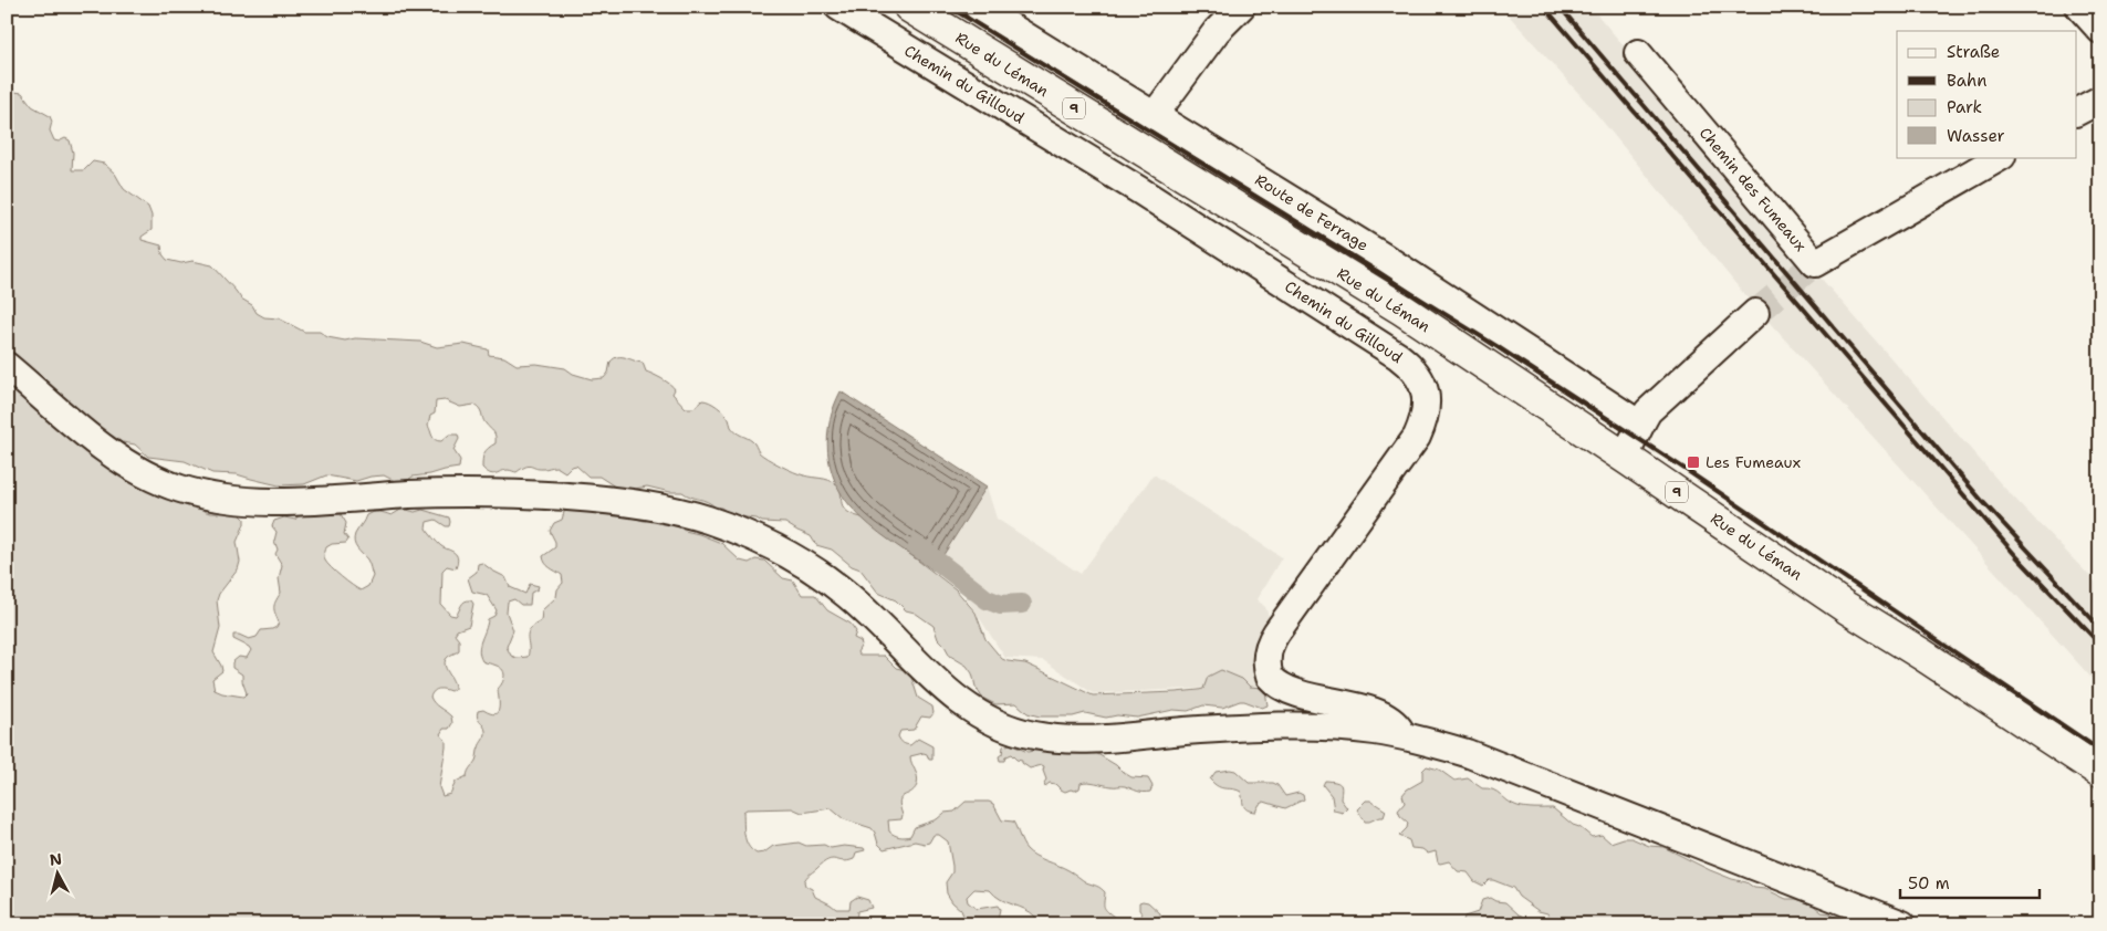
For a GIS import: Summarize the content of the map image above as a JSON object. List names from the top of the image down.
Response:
{
  "streets": {
    "main road": ["Rue du Léman", "9"],
    "street": ["Chemin du Gilloud", "Chemin des Fumeaux", "Route de Ferrage"]
  },
  "places": {
    "transit": ["Les Fumeaux"]
  },
  "legend": [
    "Straße",
    "Bahn",
    "Park",
    "Wasser"
  ],
  "scale_bar": "50 m",
  "north": "top"
}
